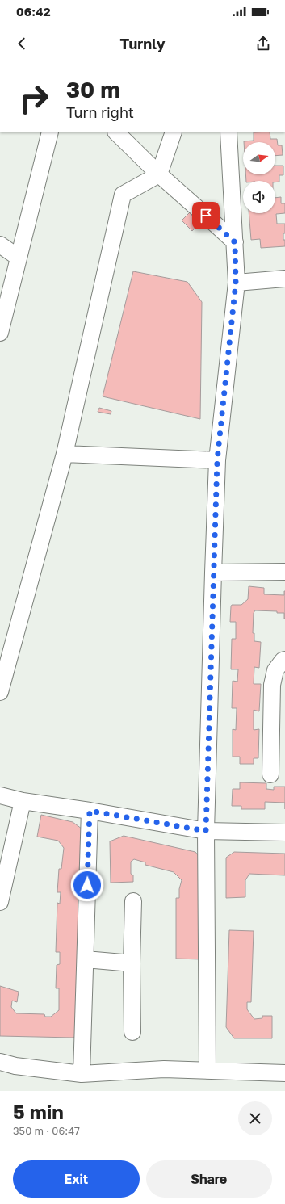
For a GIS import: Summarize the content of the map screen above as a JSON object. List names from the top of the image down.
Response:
{
  "north": "right",
  "page": {
    "status": "06:42",
    "header": "Turnly",
    "turn": ["30 m", "Turn right"],
    "heading": ["5 min", "350 m · 06:47"],
    "buttons": ["Exit", "Share"]
  }
}
